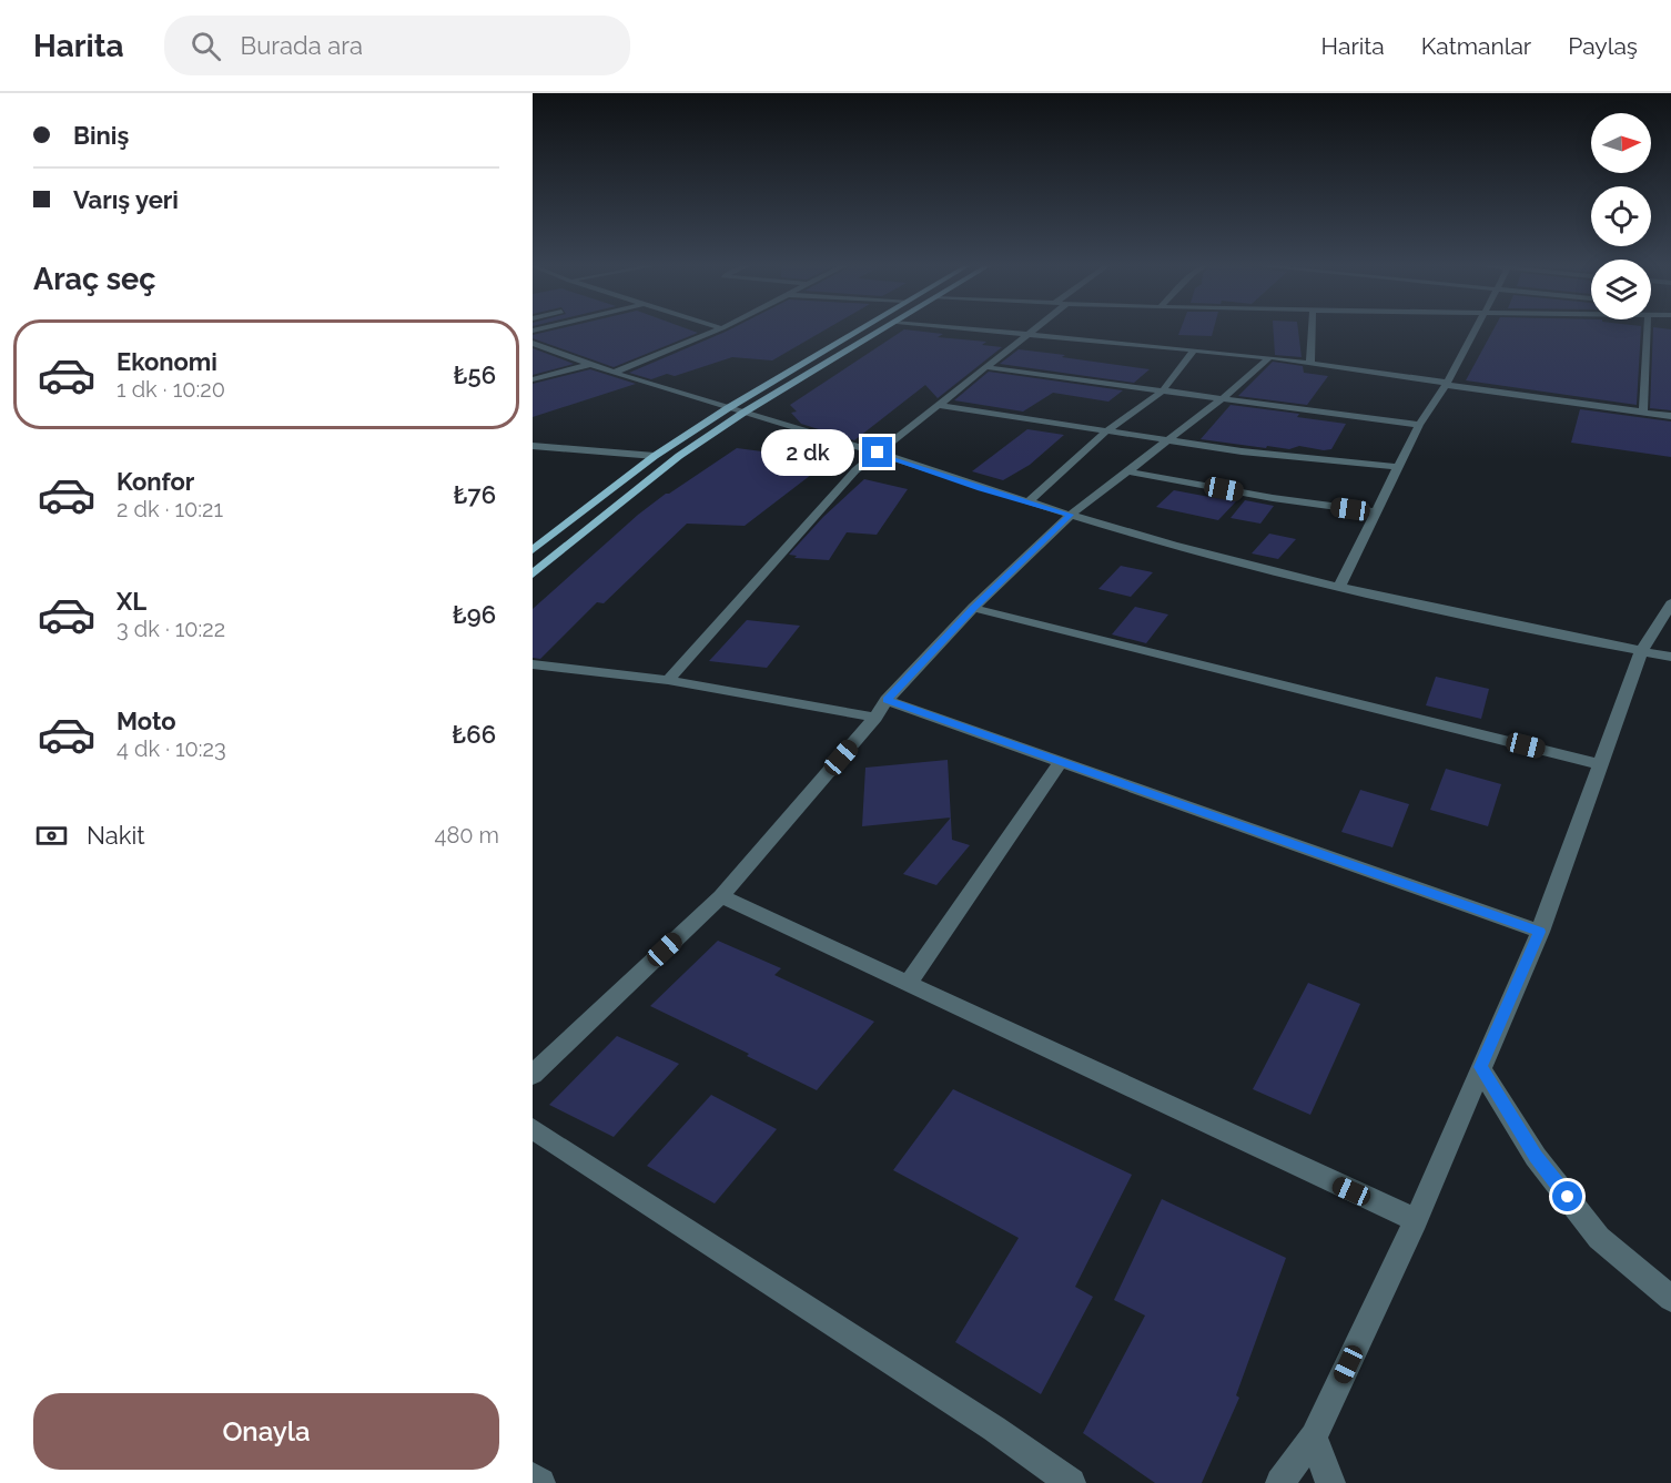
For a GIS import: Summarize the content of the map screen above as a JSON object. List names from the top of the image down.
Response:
{
  "north": "right",
  "page": {
    "header": "Harita",
    "search": "Burada ara",
    "nav": ["Harita", "Katmanlar", "Paylaş"],
    "banner": ["Biniş", "Varış yeri"],
    "heading": "Araç seç",
    "list": [
      {
        "name": "Ekonomi",
        "note": "1 dk · 10:20",
        "value": "₺56"
      },
      {
        "name": "Konfor",
        "note": "2 dk · 10:21",
        "value": "₺76"
      },
      {
        "name": "XL",
        "note": "3 dk · 10:22",
        "value": "₺96"
      },
      {
        "name": "Moto",
        "note": "4 dk · 10:23",
        "value": "₺66"
      }
    ],
    "bubble": "2 dk",
    "pay": ["Nakit", "480 m"],
    "buttons": "Onayla"
  }
}
